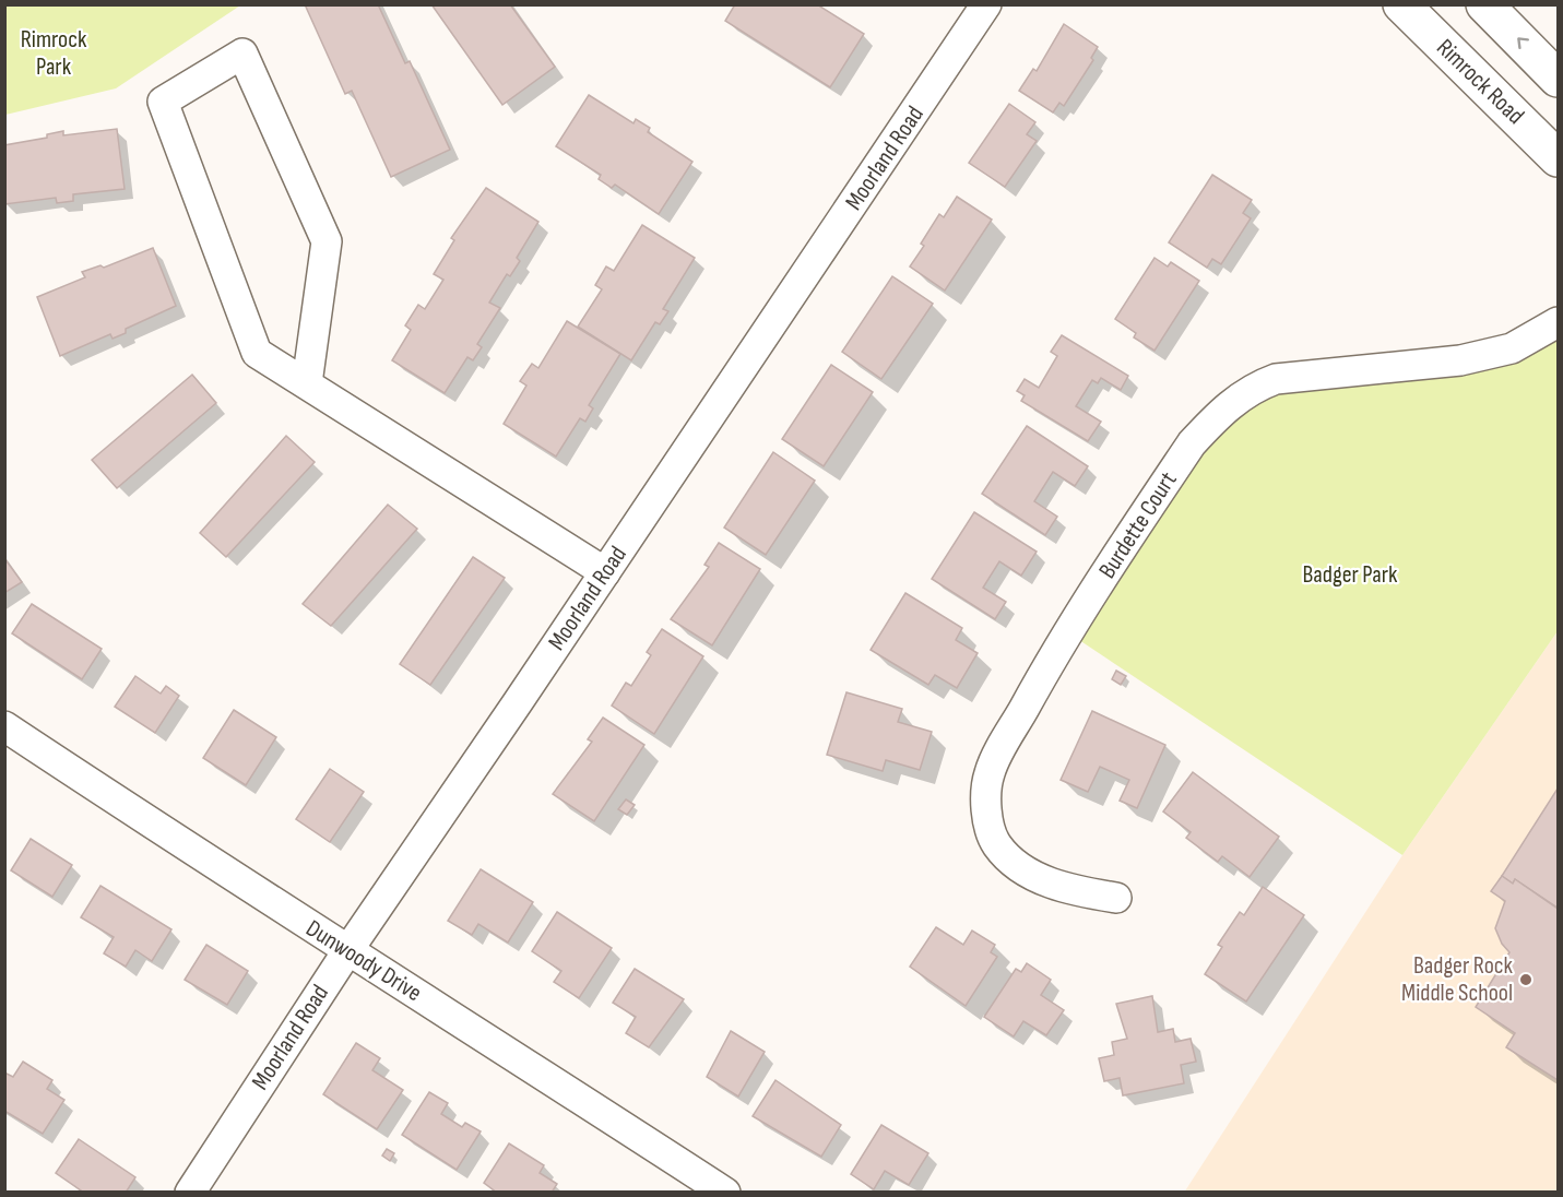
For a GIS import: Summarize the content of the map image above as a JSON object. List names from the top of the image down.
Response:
{
  "streets": {
    "main road": ["Rimrock Road"],
    "street": ["Moorland Road", "Burdette Court", "Dunwoody Drive"]
  },
  "crossings": [
    ["Moorland Road", "Dunwoody Drive"]
  ],
  "parks": ["Rimrock Park", "Badger Park"],
  "places": ["Badger Rock Middle School"]
}
